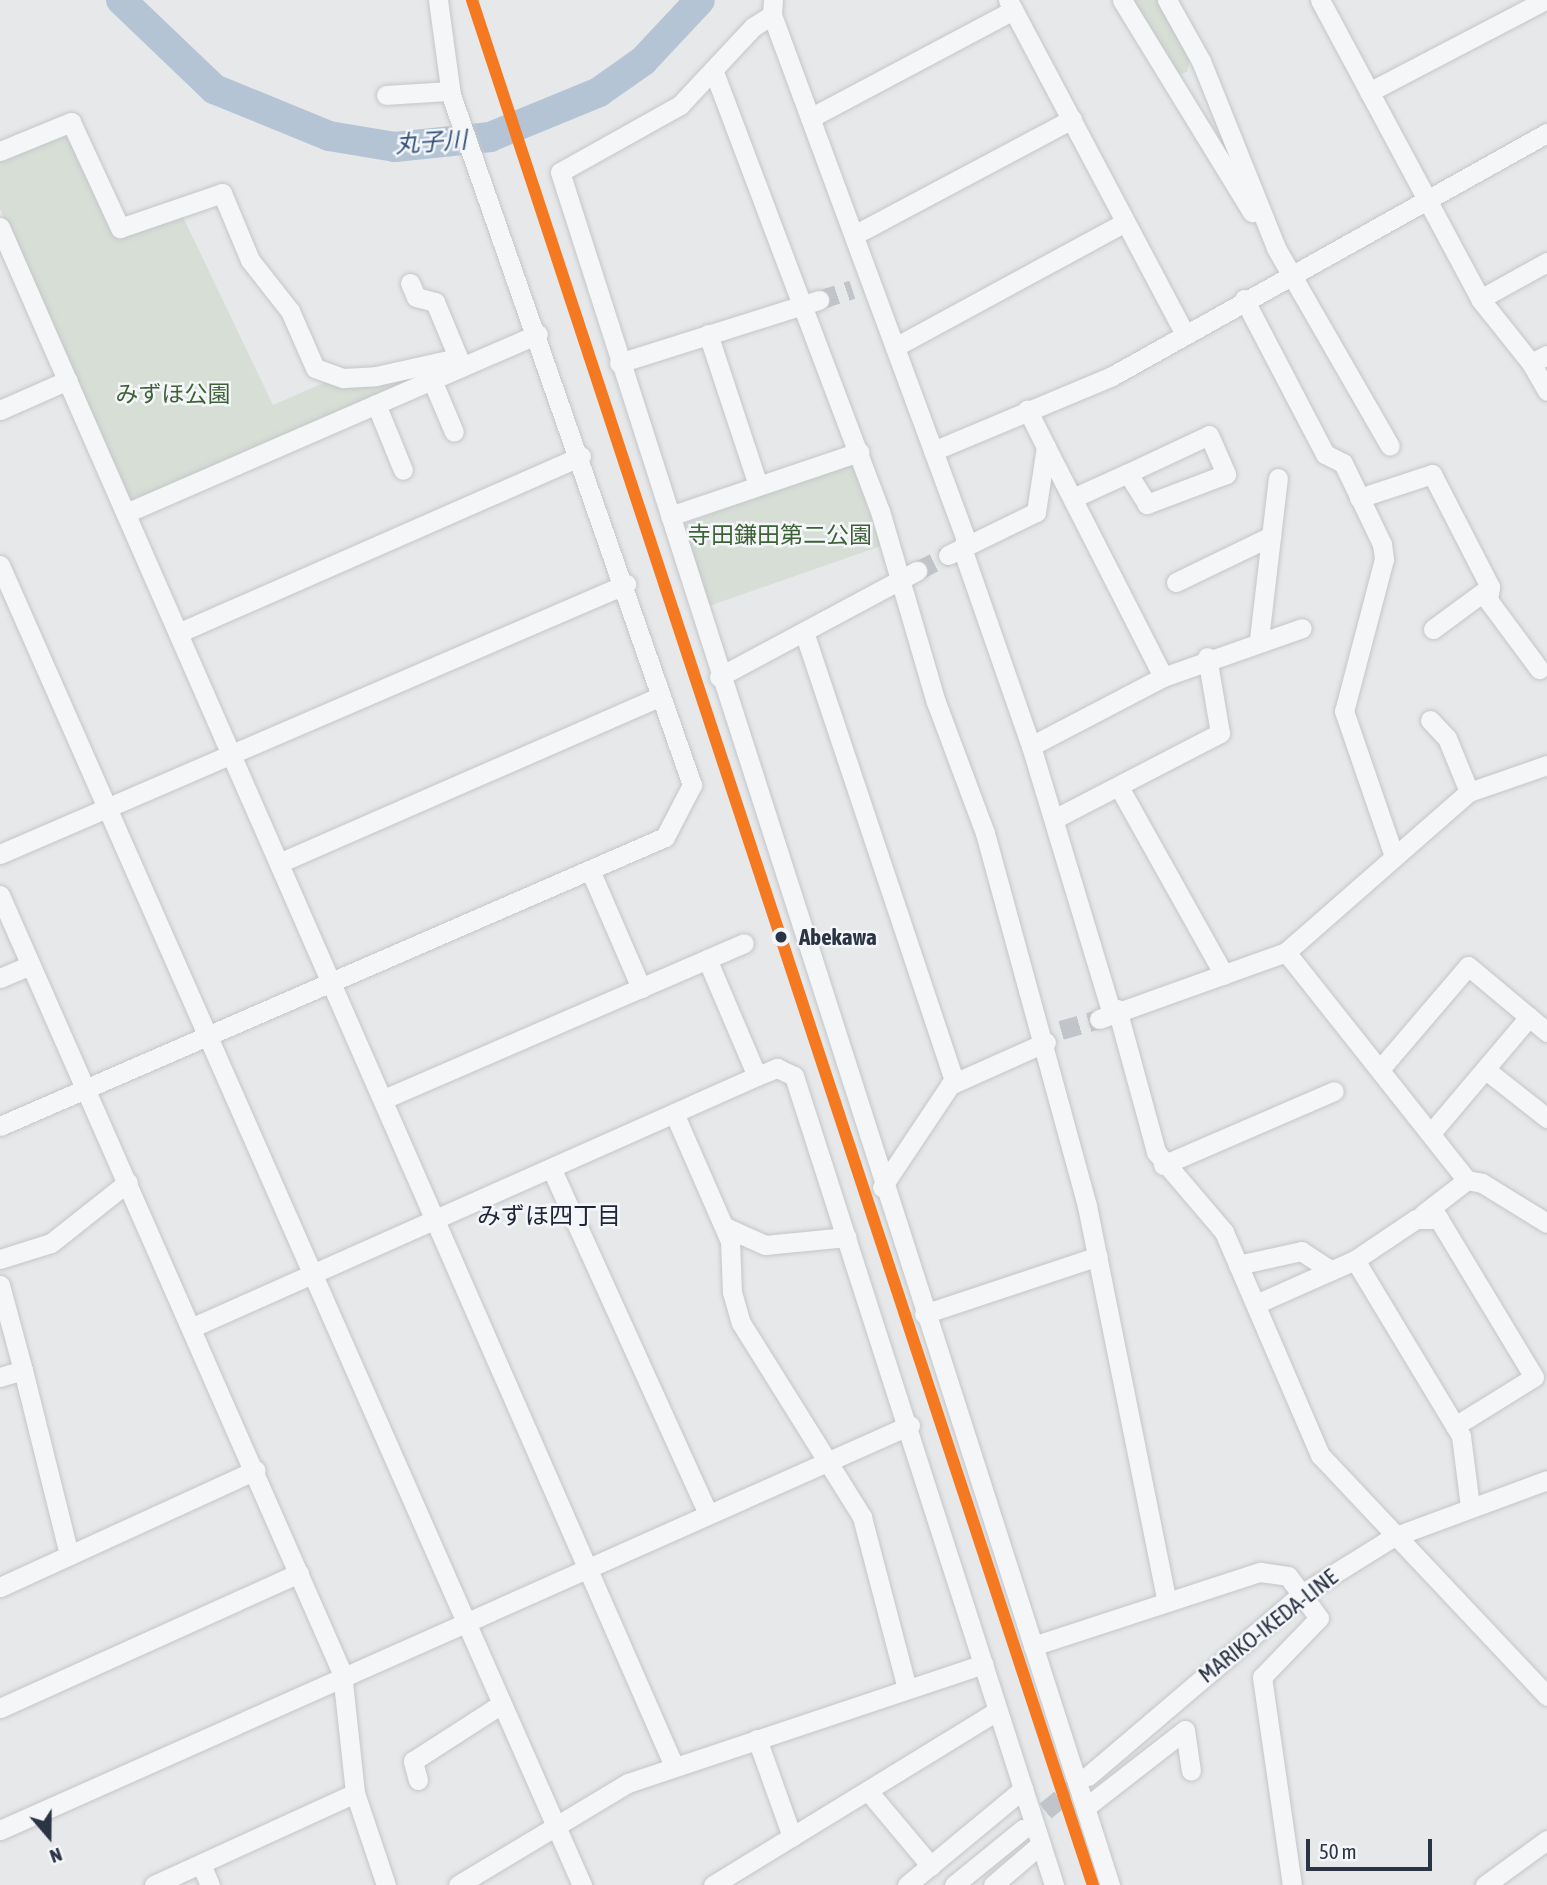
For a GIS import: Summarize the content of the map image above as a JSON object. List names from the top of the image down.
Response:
{
  "streets": {
    "street": ["MARIKO-IKEDA-LINE"]
  },
  "districts": ["みずほ四丁目"],
  "water": ["丸子川"],
  "parks": ["みずほ公園", "寺田鎌田第二公園"],
  "places": ["Abekawa"],
  "scale_bar": "50 m",
  "north": "bottom"
}
